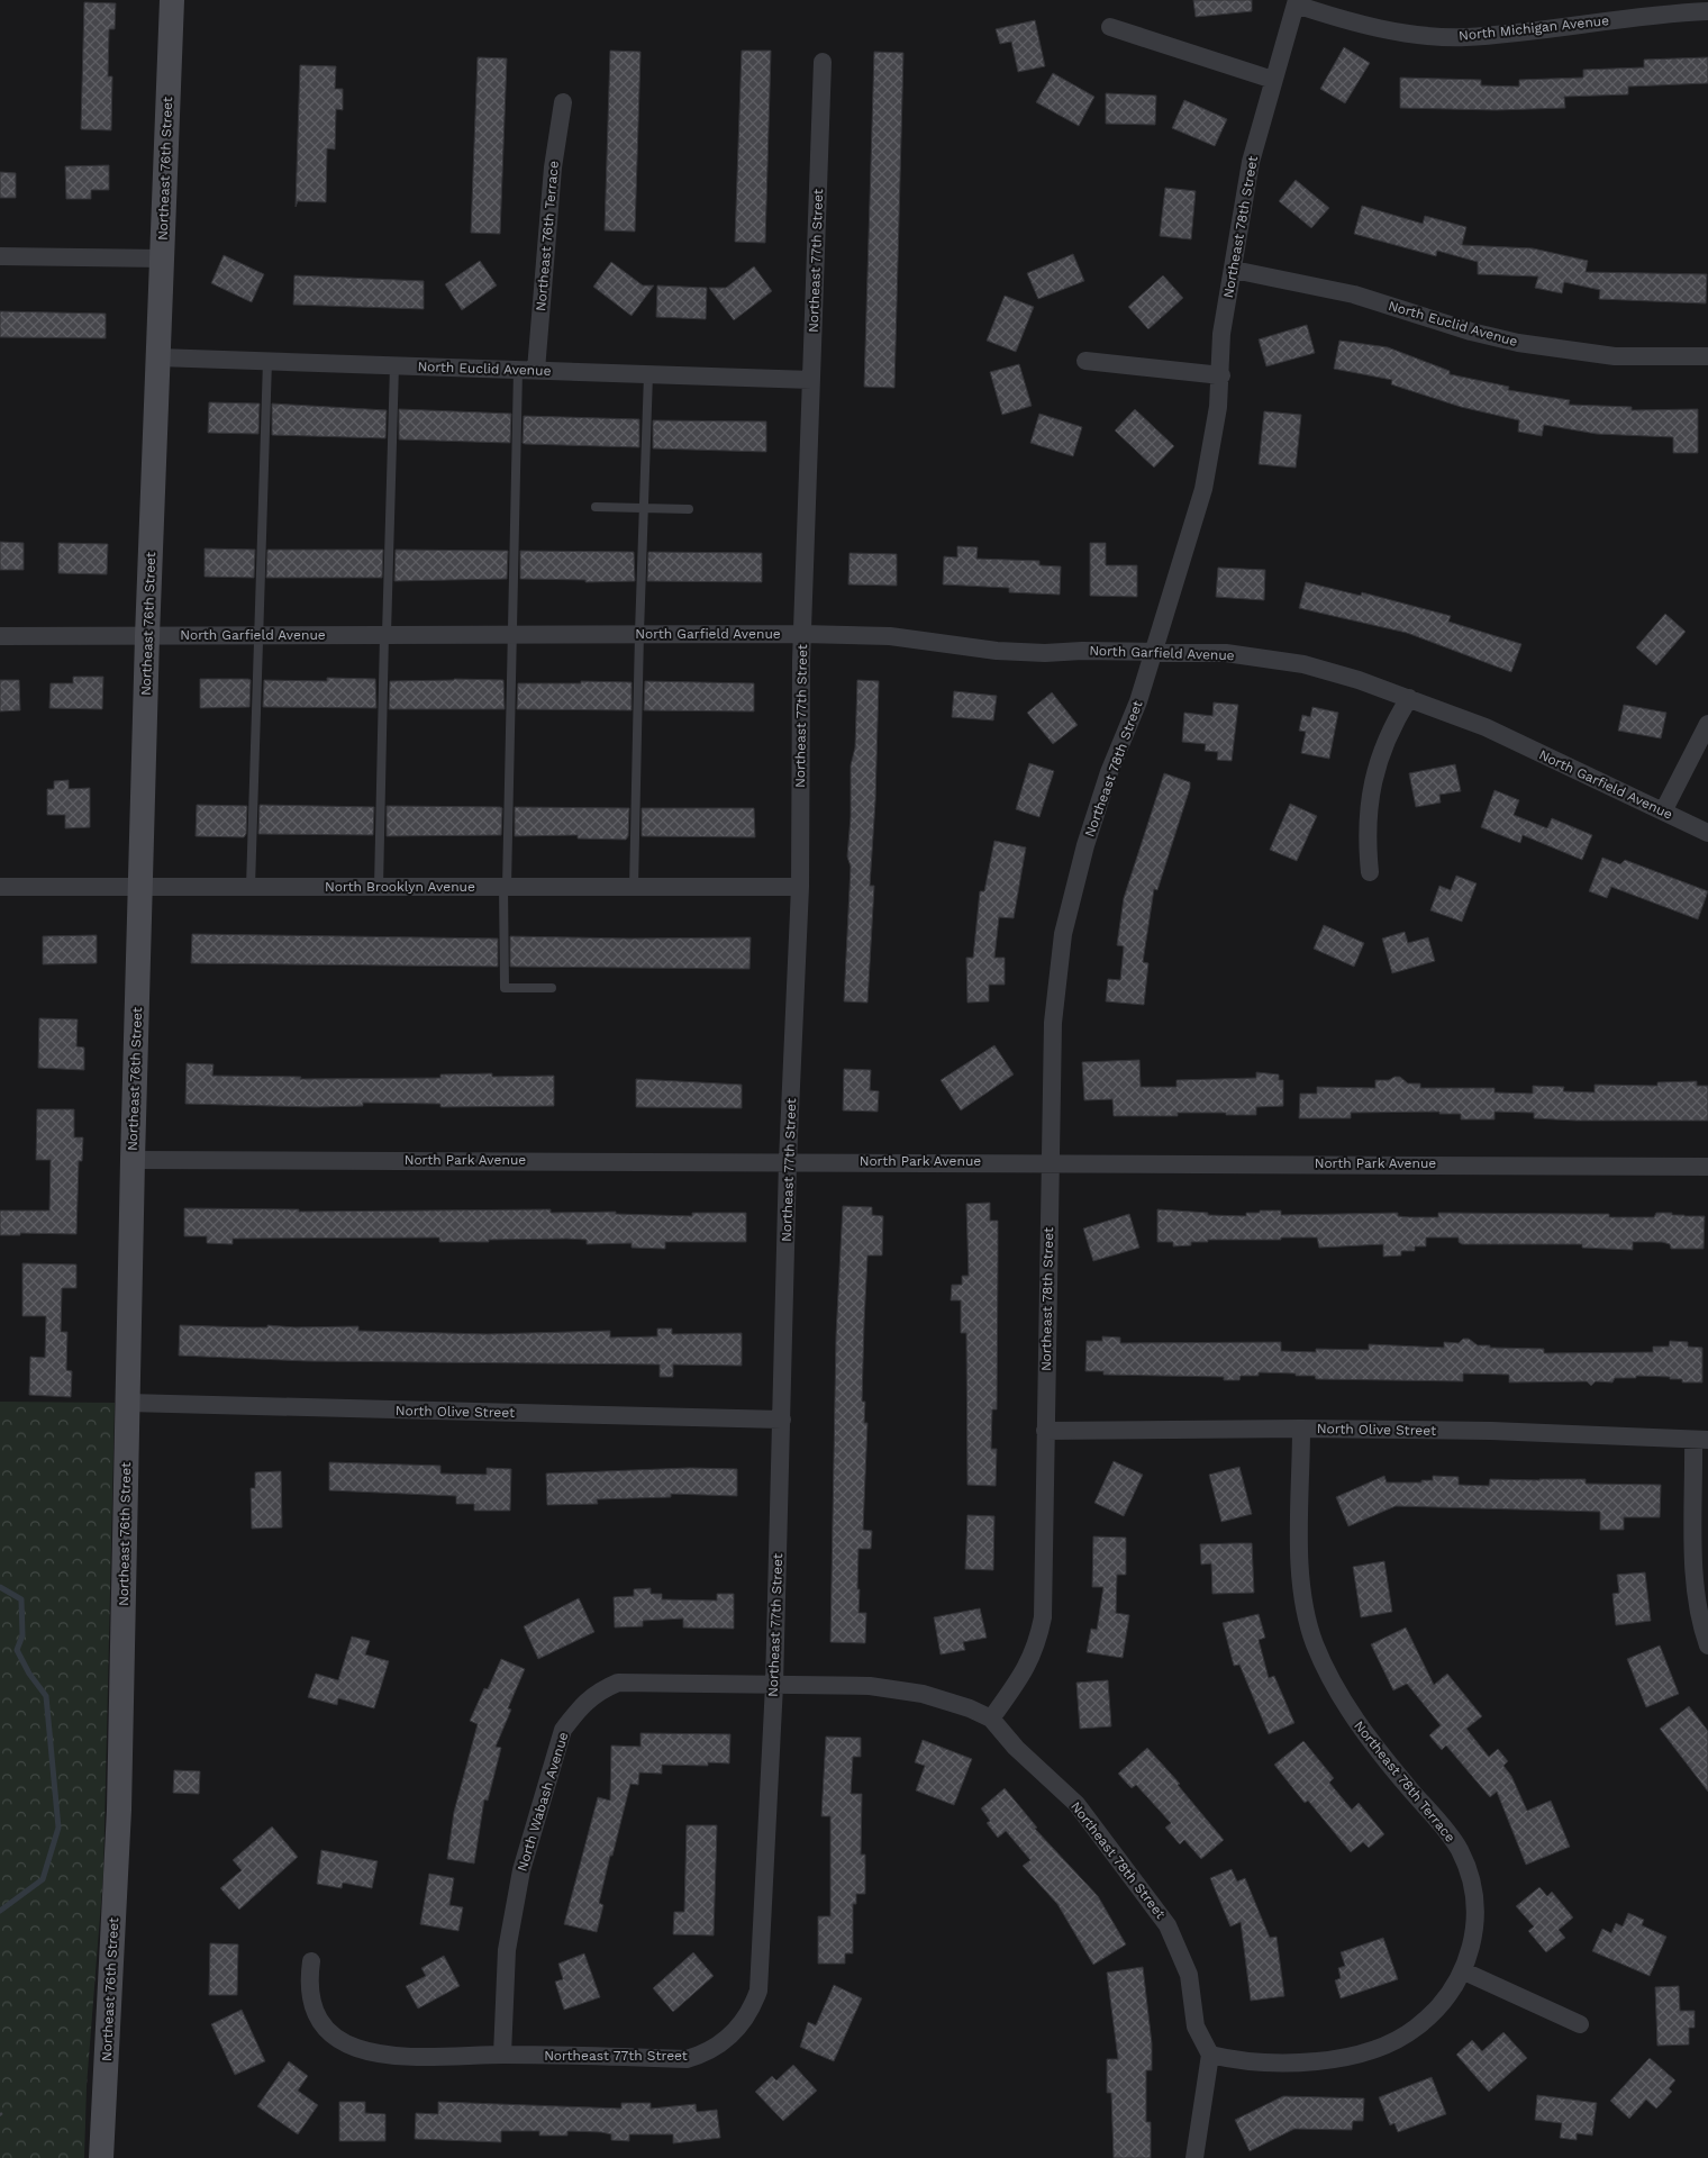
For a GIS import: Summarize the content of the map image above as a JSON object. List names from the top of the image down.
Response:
{
  "streets": {
    "street": [
      "North Michigan Avenue",
      "Northeast 76th Street",
      "Northeast 78th Street",
      "Northeast 76th Terrace",
      "Northeast 77th Street",
      "North Euclid Avenue",
      "North Garfield Avenue",
      "North Brooklyn Avenue",
      "North Park Avenue",
      "North Olive Street",
      "Northeast 78th Terrace",
      "North Wabash Avenue"
    ]
  },
  "crossings": [
    ["North Michigan Avenue", "Northeast 78th Street"],
    ["Northeast 76th Street", "North Euclid Avenue"],
    ["Northeast 76th Street", "North Garfield Avenue"],
    ["Northeast 76th Street", "North Brooklyn Avenue"],
    ["Northeast 76th Street", "North Park Avenue"],
    ["Northeast 76th Street", "North Olive Street"],
    ["Northeast 78th Street", "North Euclid Avenue"],
    ["Northeast 78th Street", "North Garfield Avenue"],
    ["Northeast 78th Street", "North Park Avenue"],
    ["Northeast 78th Street", "North Olive Street"],
    ["Northeast 78th Street", "Northeast 78th Terrace"],
    ["Northeast 78th Street", "North Wabash Avenue"],
    ["Northeast 76th Terrace", "North Euclid Avenue"],
    ["Northeast 77th Street", "North Euclid Avenue"],
    ["Northeast 77th Street", "North Garfield Avenue"],
    ["Northeast 77th Street", "North Brooklyn Avenue"],
    ["Northeast 77th Street", "North Park Avenue"],
    ["Northeast 77th Street", "North Olive Street"],
    ["Northeast 77th Street", "North Wabash Avenue"],
    ["North Olive Street", "Northeast 78th Terrace"]
  ]
}
